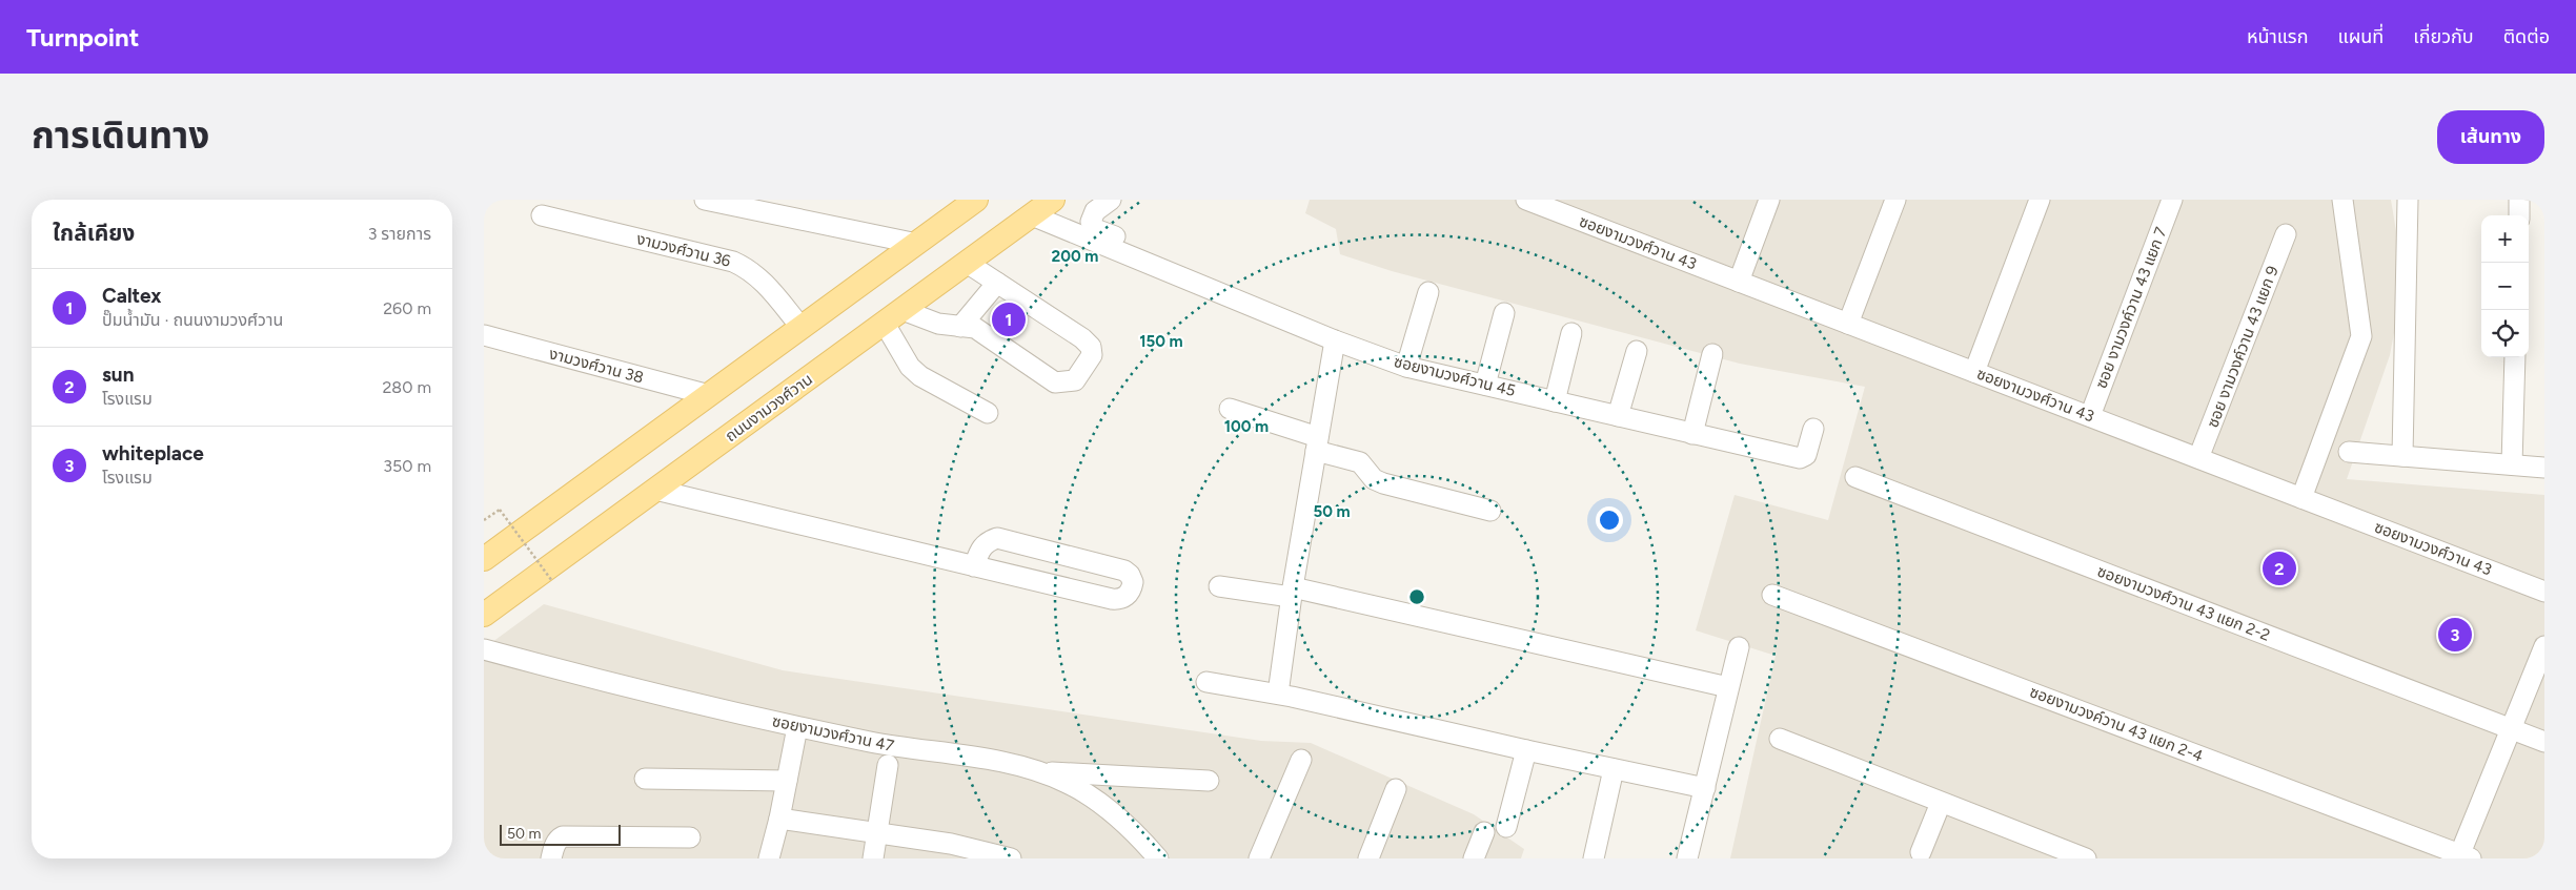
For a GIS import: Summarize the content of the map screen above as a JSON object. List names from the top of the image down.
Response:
{
  "streets": {
    "main road": ["ถนนงามวงศ์วาน"],
    "street": [
      "ซอยงามวงศ์วาน 43",
      "งามวงศ์วาน 36",
      "ซอย งามวงค์วาน 43 แยก 7",
      "ซอย งามวงค์วาน 43 แยก 9",
      "งามวงศ์วาน 38",
      "ซอยงามวงศ์วาน 45",
      "ซอยงามวงศ์วาน 43 แยก 2-2",
      "ซอยงามวงค์วาน 43 แยก 2-4",
      "ซอยงามวงศ์วาน 47"
    ]
  },
  "crossings": [
    ["ซอยงามวงศ์วาน 43", "ซอย งามวงค์วาน 43 แยก 7"],
    ["ซอยงามวงศ์วาน 43", "ซอย งามวงค์วาน 43 แยก 9"],
    ["ซอยงามวงศ์วาน 45", "ถนนงามวงศ์วาน"]
  ],
  "scale_bar": "50 m",
  "page": {
    "header": "Turnpoint",
    "nav": [
      "หน้าแรก",
      "แผนที่",
      "เกี่ยวกับ",
      "ติดต่อ"
    ],
    "title": "การเดินทาง",
    "buttons": "เส้นทาง",
    "heading": ["ใกล้เคียง", "3 รายการ"],
    "map_buttons": ["+", "−"],
    "list": [
      {
        "mark": "1",
        "name": "Caltex",
        "note": "ปั๊มน้ำมัน · ถนนงามวงศ์วาน",
        "value": "260 m"
      },
      {
        "mark": "2",
        "name": "sun",
        "note": "โรงแรม",
        "value": "280 m"
      },
      {
        "mark": "3",
        "name": "whiteplace",
        "note": "โรงแรม",
        "value": "350 m"
      }
    ],
    "pins": ["1", "2", "3"],
    "scale": "50 m"
  },
  "rings": [
    "200 m",
    "150 m",
    "100 m",
    "50 m"
  ]
}
